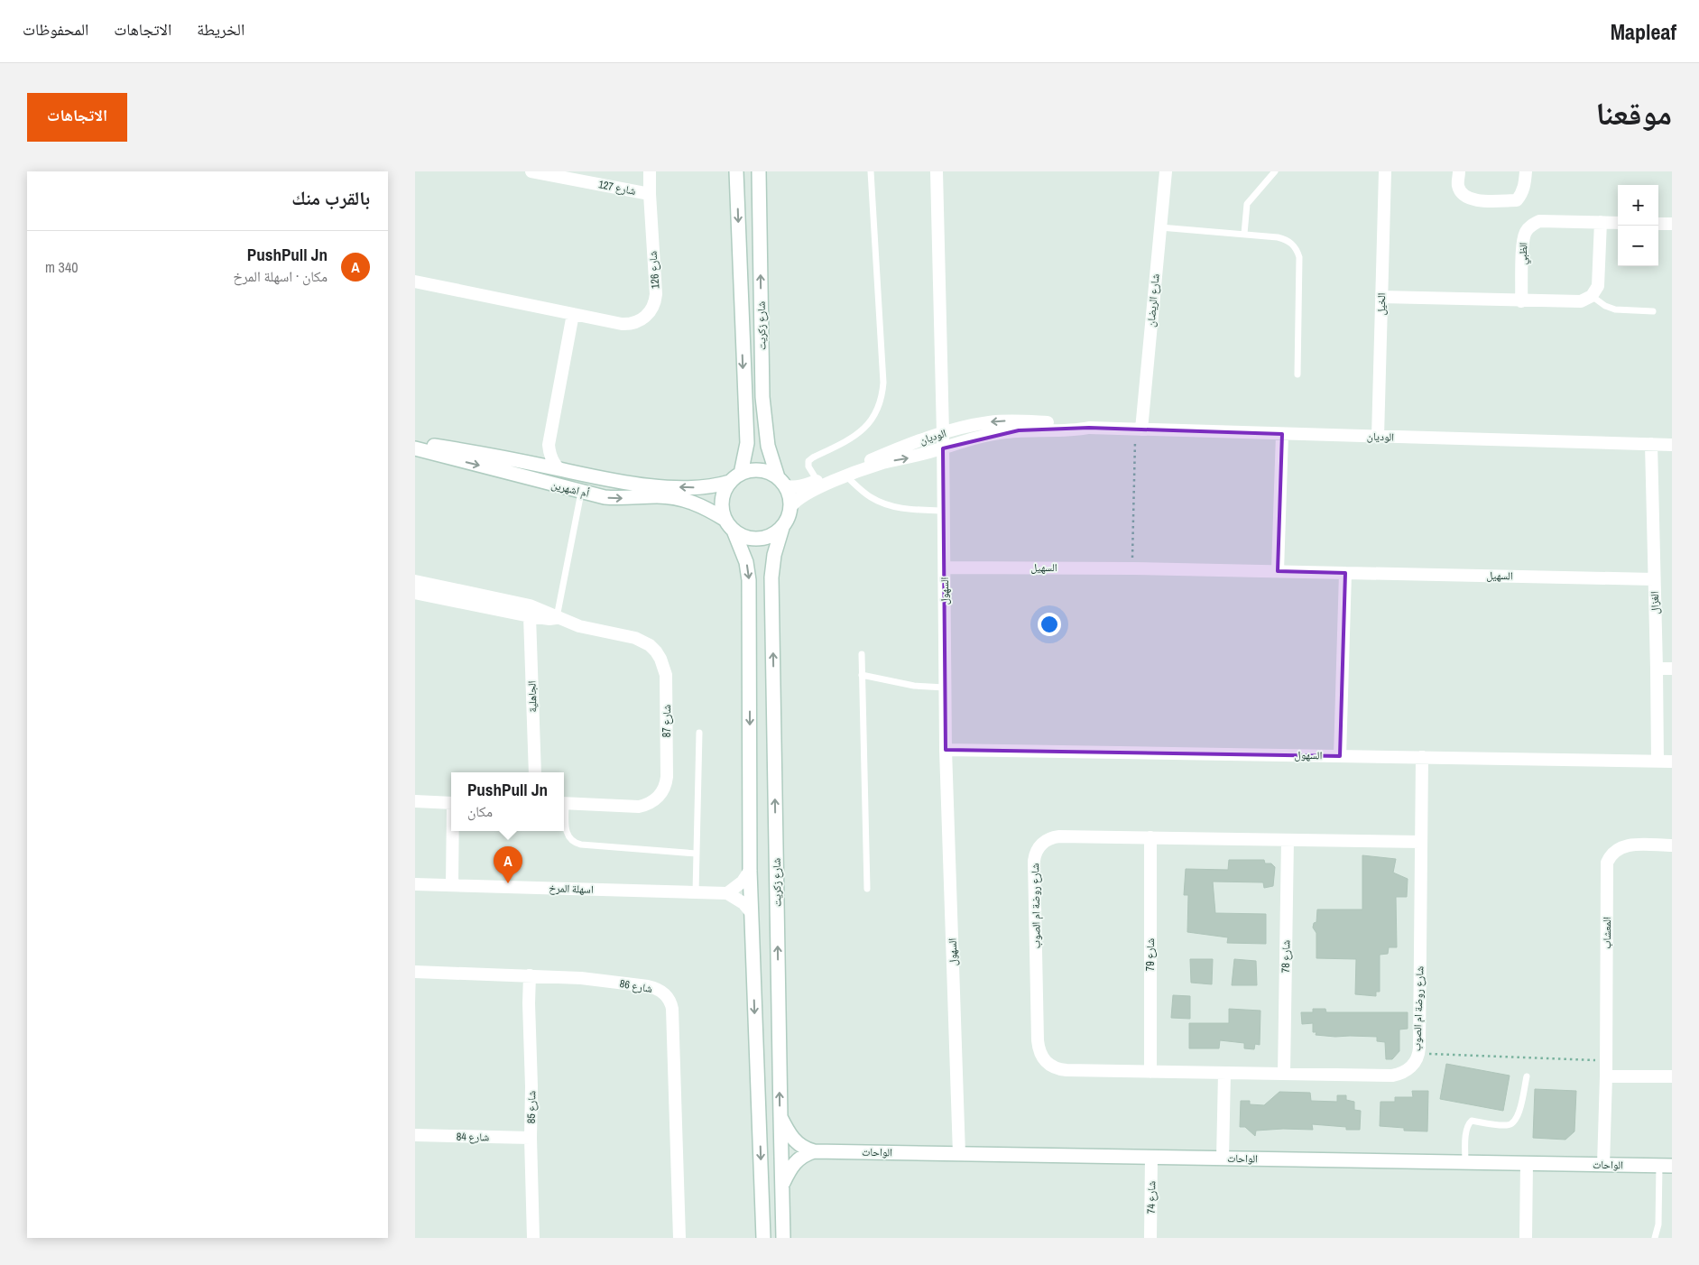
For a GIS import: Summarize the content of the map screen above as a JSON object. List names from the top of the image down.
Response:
{
  "streets": {
    "street": [
      "شارع 127",
      "الظبي",
      "شارع 126",
      "شارع الريضان",
      "الخيل",
      "شارع زكريت",
      "الوديان",
      "أم اشهرين",
      "السهيل",
      "السهول",
      "الغزال",
      "الجاهلية",
      "شارع 87",
      "اسهلة المرخ",
      "شارع روضة ام الصوب",
      "المعشاب",
      "شارع 79",
      "شارع 78",
      "شارع 86",
      "شارع 85",
      "شارع 84",
      "الواحات",
      "شارع 74"
    ]
  },
  "crossings": [
    ["شارع 127", "شارع 126"],
    ["شارع الريضان", "الوديان"],
    ["الخيل", "الوديان"],
    ["شارع زكريت", "الوديان"],
    ["شارع زكريت", "أم اشهرين"],
    ["شارع زكريت", "الواحات"],
    ["الوديان", "أم اشهرين"],
    ["الوديان", "الغزال"],
    ["السهيل", "السهول"],
    ["السهيل", "الغزال"],
    ["السهول", "الغزال"],
    ["السهول", "شارع روضة ام الصوب"],
    ["السهول", "الواحات"],
    ["الجاهلية", "شارع 87"],
    ["شارع روضة ام الصوب", "شارع 79"],
    ["شارع روضة ام الصوب", "شارع 78"],
    ["المعشاب", "الواحات"],
    ["شارع 86", "شارع 85"],
    ["شارع 85", "شارع 84"],
    ["الواحات", "شارع 74"]
  ],
  "page": {
    "header": "Mapleaf",
    "nav": ["الخريطة", "الاتجاهات", "المحفوظات"],
    "title": "موقعنا",
    "buttons": "الاتجاهات",
    "heading": "بالقرب منك",
    "map_buttons": ["+", "−"],
    "list": [
      {
        "mark": "A",
        "name": "PushPull Jn",
        "note": "مكان · اسهلة المرخ",
        "value": "340 m"
      }
    ],
    "popup": ["PushPull Jn", "مكان"],
    "pins": "A"
  }
}
